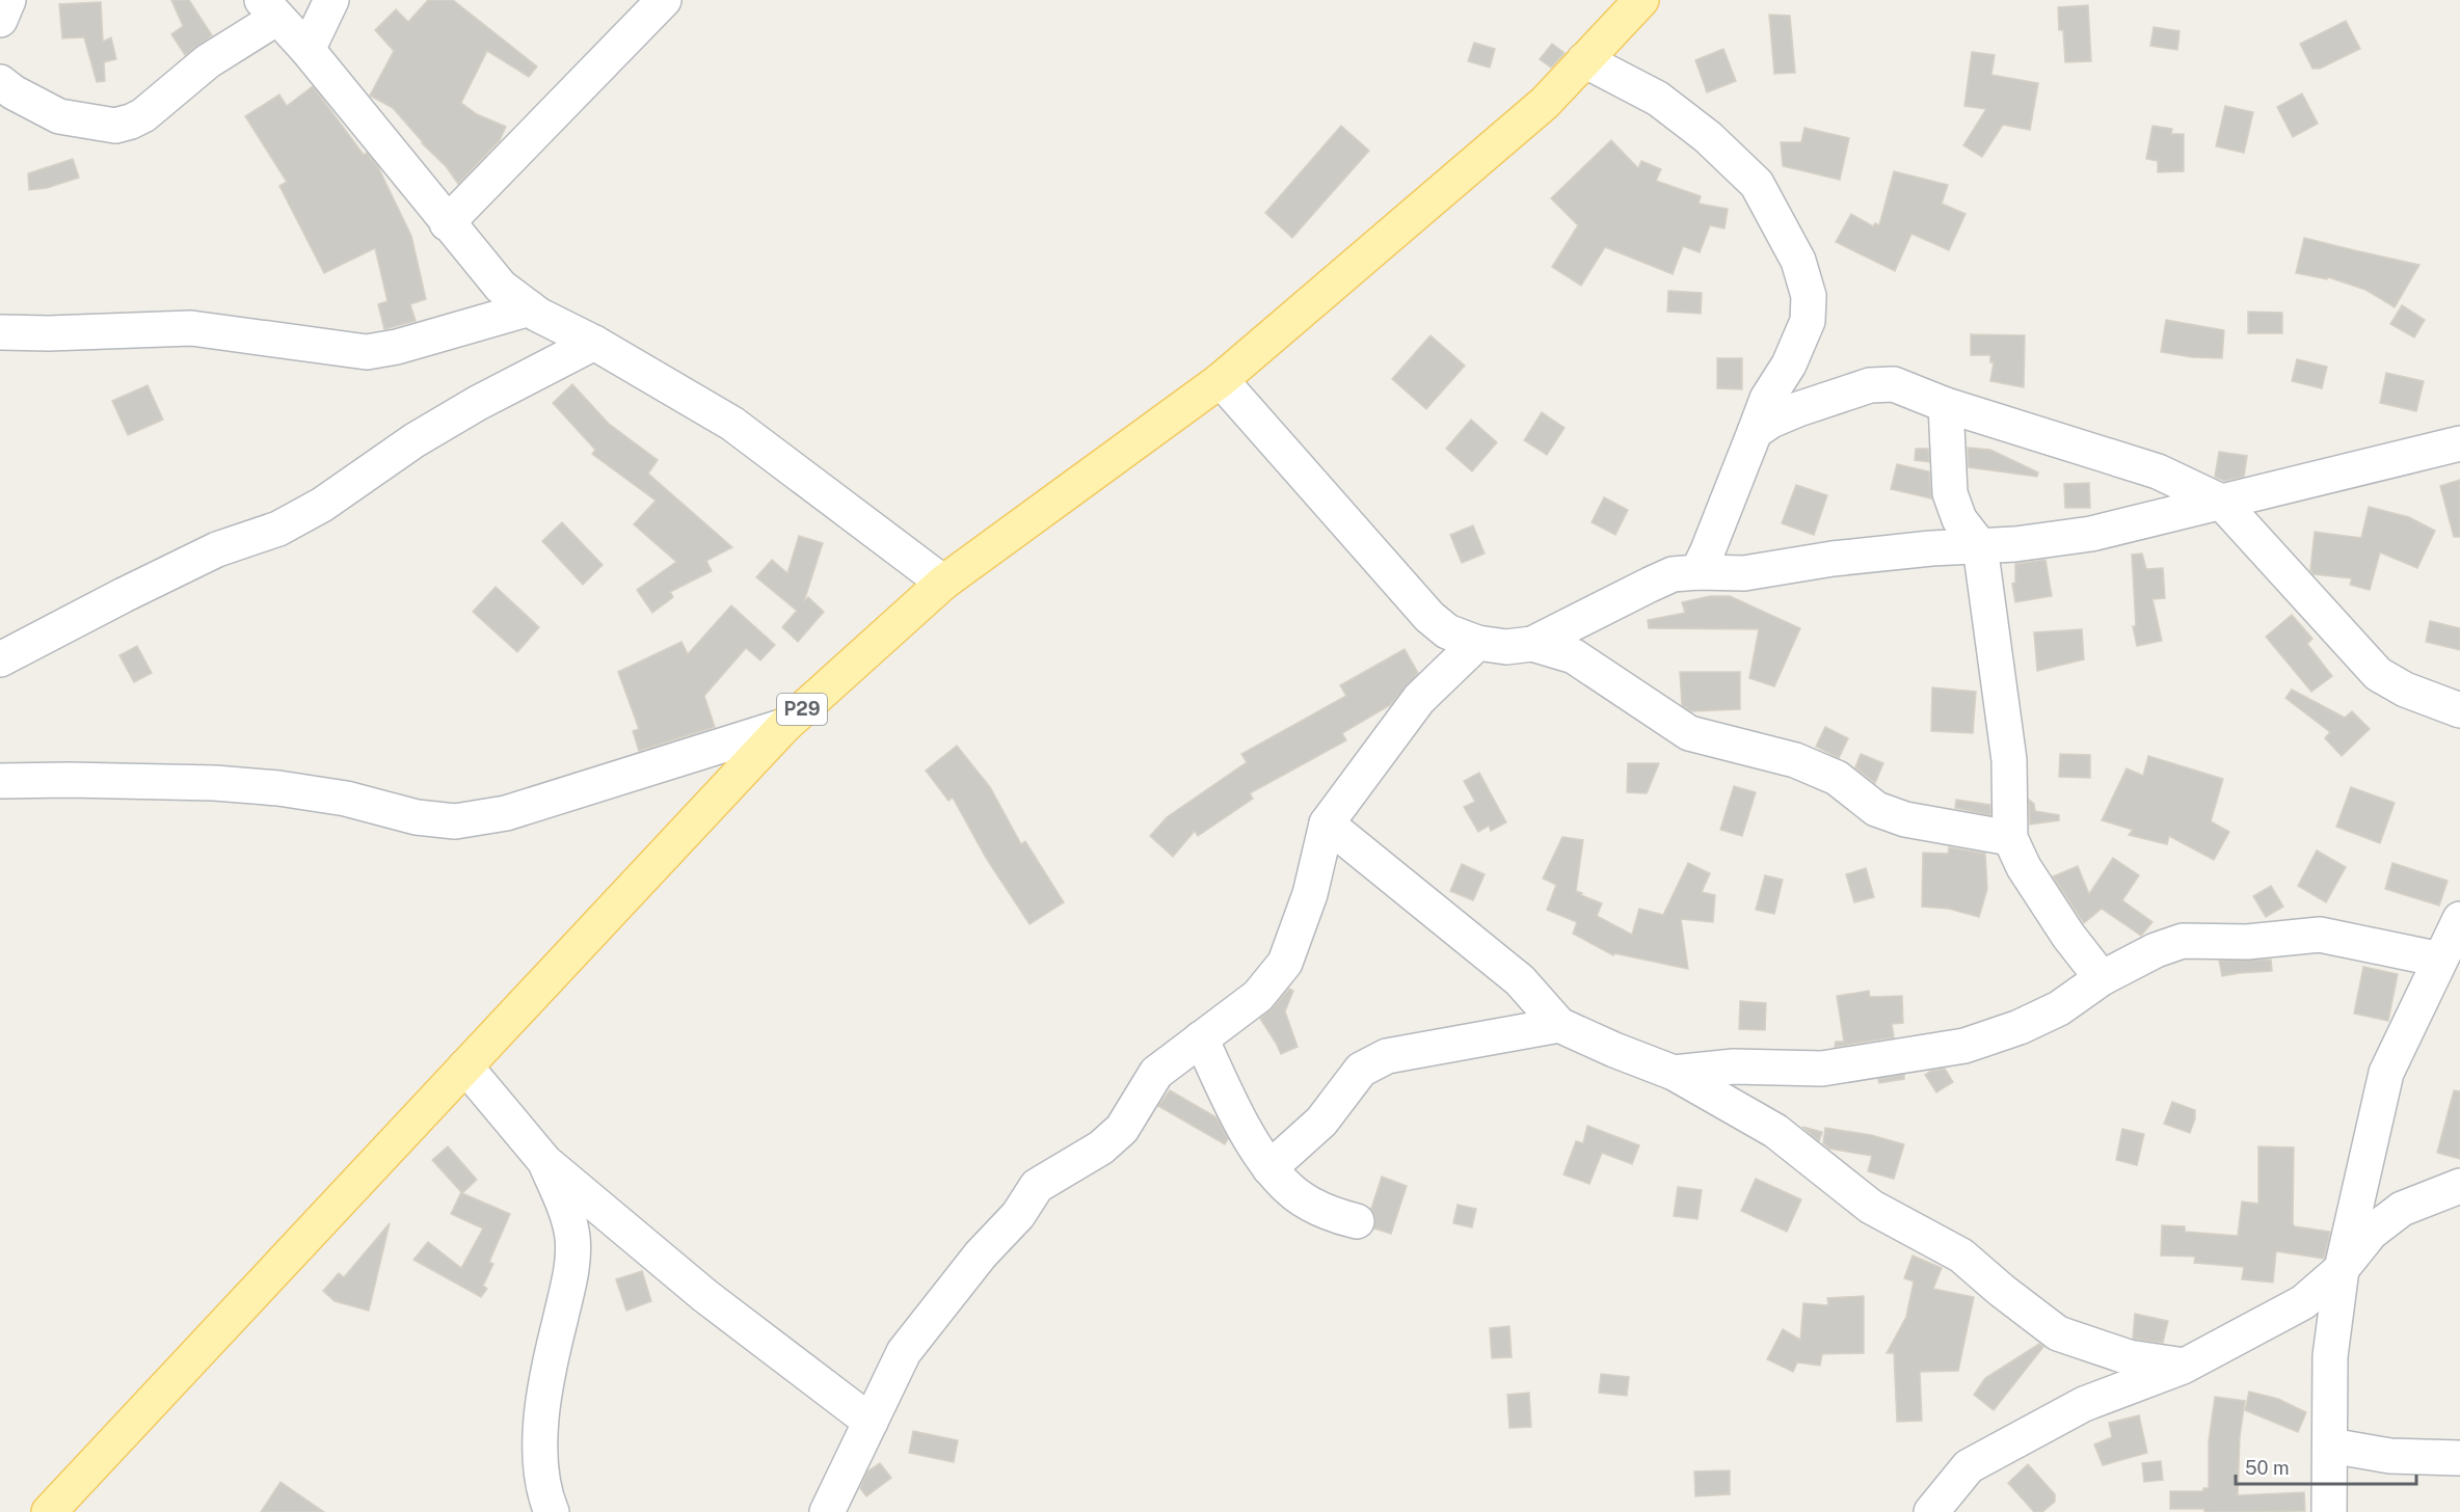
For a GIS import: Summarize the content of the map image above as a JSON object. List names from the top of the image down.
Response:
{
  "streets": {
    "main road": ["P29"]
  },
  "scale_bar": "50 m"
}
